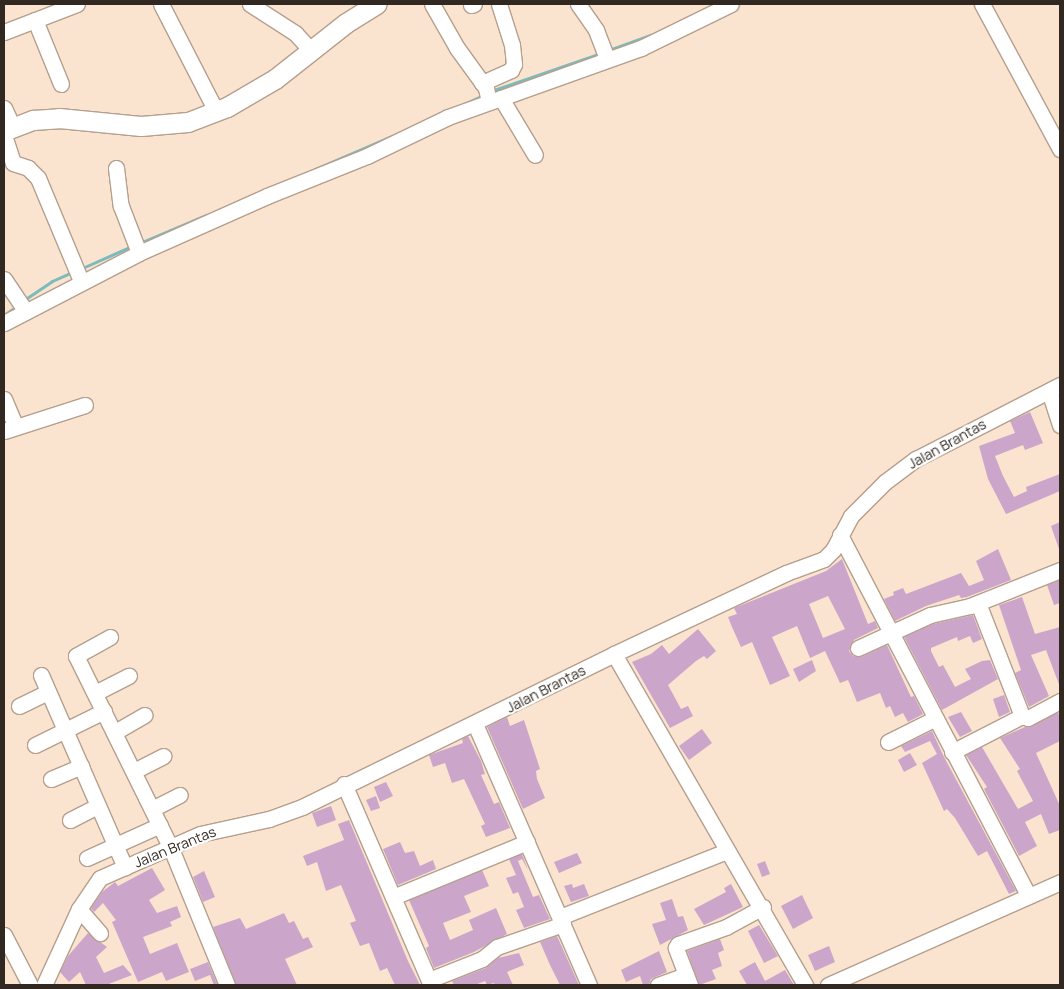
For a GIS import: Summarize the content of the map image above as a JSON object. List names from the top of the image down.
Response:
{
  "streets": {
    "street": ["Jalan Brantas"]
  }
}
